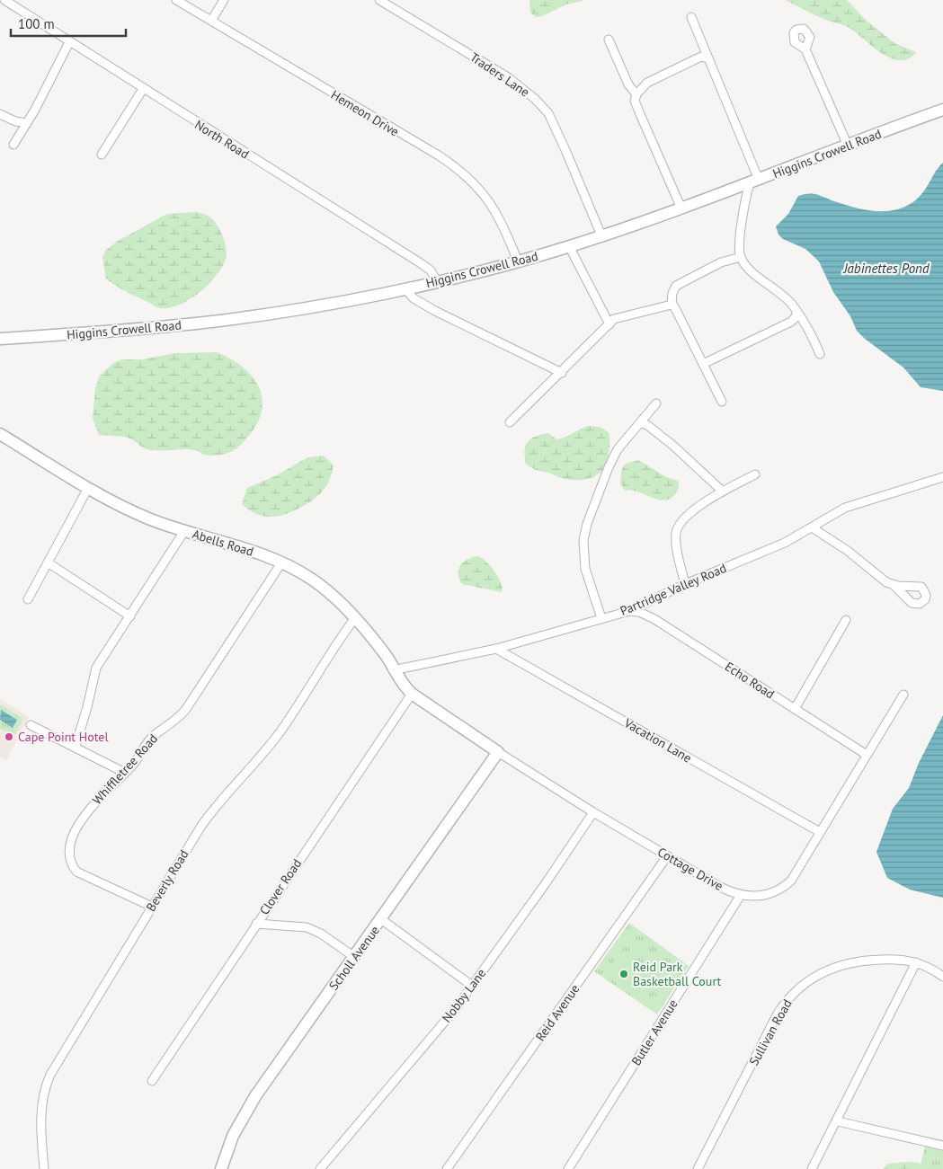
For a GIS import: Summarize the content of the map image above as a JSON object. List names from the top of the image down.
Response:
{
  "streets": {
    "street": [
      "Traders Lane",
      "Hemeon Drive",
      "North Road",
      "Higgins Crowell Road",
      "Abells Road",
      "Partridge Valley Road",
      "Echo Road",
      "Vacation Lane",
      "Whiffletree Road",
      "Cottage Drive",
      "Beverly Road",
      "Clover Road",
      "Scholl Avenue",
      "Nobby Lane",
      "Reid Avenue",
      "Butler Avenue",
      "Sullivan Road"
    ]
  },
  "crossings": [
    ["Traders Lane", "Higgins Crowell Road"],
    ["Hemeon Drive", "Higgins Crowell Road"],
    ["North Road", "Higgins Crowell Road"],
    ["Abells Road", "Partridge Valley Road"],
    ["Abells Road", "Whiffletree Road"],
    ["Abells Road", "Cottage Drive"],
    ["Abells Road", "Beverly Road"],
    ["Abells Road", "Clover Road"],
    ["Partridge Valley Road", "Echo Road"],
    ["Partridge Valley Road", "Vacation Lane"],
    ["Echo Road", "Cottage Drive"],
    ["Vacation Lane", "Cottage Drive"],
    ["Whiffletree Road", "Beverly Road"],
    ["Cottage Drive", "Clover Road"],
    ["Cottage Drive", "Scholl Avenue"],
    ["Cottage Drive", "Nobby Lane"],
    ["Cottage Drive", "Reid Avenue"],
    ["Cottage Drive", "Butler Avenue"]
  ],
  "water": ["Jabinettes Pond"],
  "places": ["Cape Point Hotel", "Reid Park Basketball Court"],
  "scale_bar": "100 m"
}
